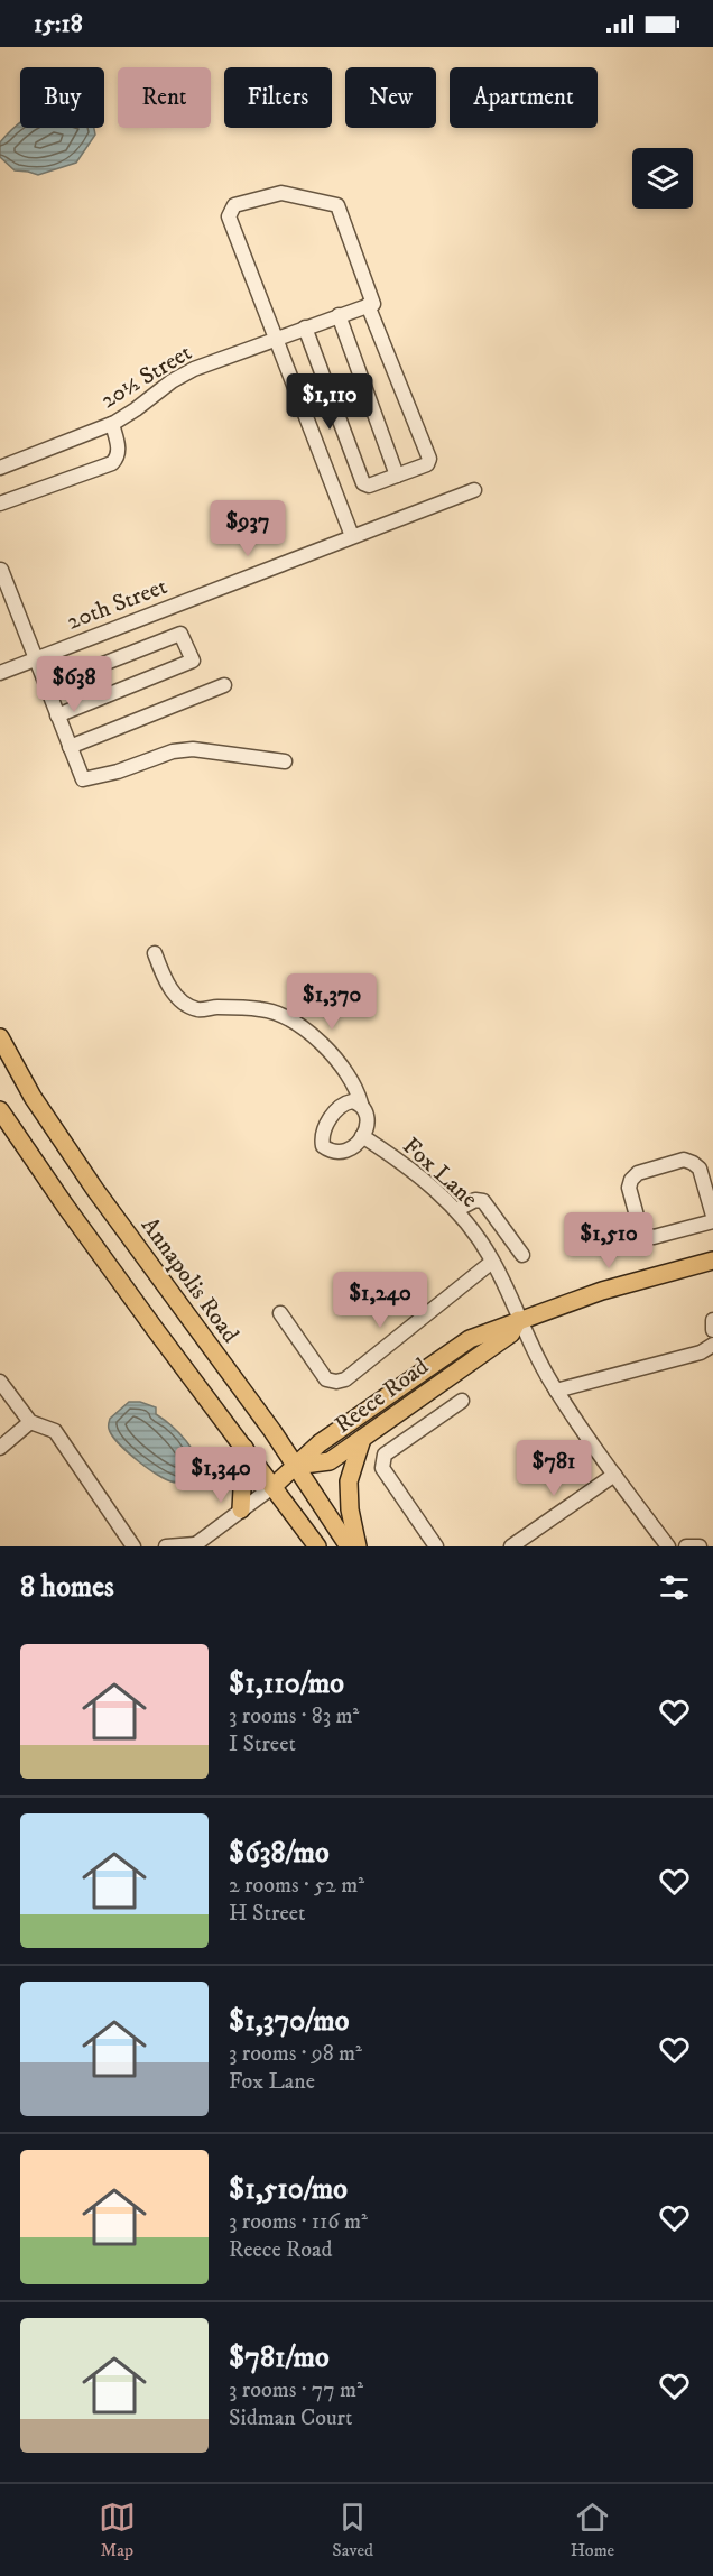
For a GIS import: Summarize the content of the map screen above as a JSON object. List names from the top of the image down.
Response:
{
  "streets": {
    "main road": ["Annapolis Road", "Reece Road"],
    "street": ["20½ Street", "20th Street", "Fox Lane"]
  },
  "crossings": [
    ["Fox Lane", "Reece Road"],
    ["Annapolis Road", "Reece Road"]
  ],
  "page": {
    "status": "15:18",
    "chip": [
      "Buy",
      "Rent",
      "Filters",
      "New",
      "Apartment"
    ],
    "price": [
      "$1,110",
      "$937",
      "$638",
      "$1,370",
      "$1,510",
      "$1,240",
      "$781",
      "$1,340"
    ],
    "heading": "8 homes",
    "list": [
      {
        "name": "$1,110/mo",
        "note": "3 rooms · 83 m² · I Street"
      },
      {
        "name": "$638/mo",
        "note": "2 rooms · 52 m² · H Street"
      },
      {
        "name": "$1,370/mo",
        "note": "3 rooms · 98 m² · Fox Lane"
      },
      {
        "name": "$1,510/mo",
        "note": "3 rooms · 116 m² · Reece Road"
      },
      {
        "name": "$781/mo",
        "note": "3 rooms · 77 m² · Sidman Court"
      }
    ],
    "tabs": ["Map", "Saved", "Home"]
  }
}
